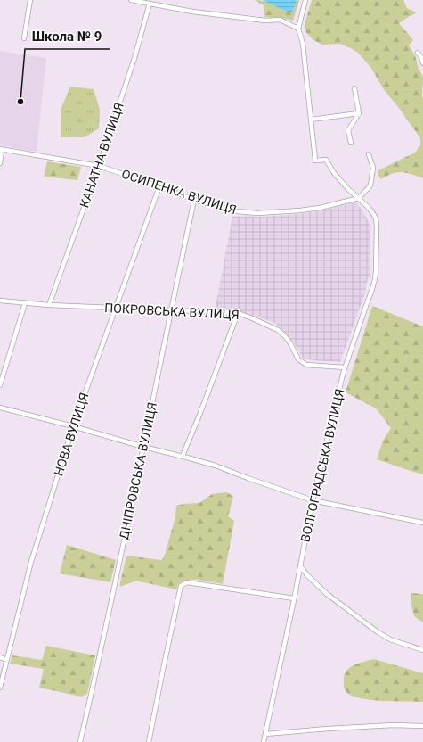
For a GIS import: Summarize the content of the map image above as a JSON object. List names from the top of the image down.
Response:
{
  "streets": {
    "street": [
      "КАНАТНА ВУЛИЦЯ",
      "ОСИПЕНКА ВУЛИЦЯ",
      "ПОКРОВСЬКА ВУЛИЦЯ",
      "НОВА ВУЛИЦЯ",
      "ВОЛГОГРАДСЬКА ВУЛИЦЯ",
      "ДНІПРОВСЬКА ВУЛИЦЯ"
    ]
  },
  "crossings": [
    ["КАНАТНА ВУЛИЦЯ", "ОСИПЕНКА ВУЛИЦЯ"],
    ["КАНАТНА ВУЛИЦЯ", "ПОКРОВСЬКА ВУЛИЦЯ"],
    ["ОСИПЕНКА ВУЛИЦЯ", "НОВА ВУЛИЦЯ"],
    ["ОСИПЕНКА ВУЛИЦЯ", "ВОЛГОГРАДСЬКА ВУЛИЦЯ"],
    ["ОСИПЕНКА ВУЛИЦЯ", "ДНІПРОВСЬКА ВУЛИЦЯ"],
    ["ПОКРОВСЬКА ВУЛИЦЯ", "НОВА ВУЛИЦЯ"],
    ["ПОКРОВСЬКА ВУЛИЦЯ", "ВОЛГОГРАДСЬКА ВУЛИЦЯ"],
    ["ПОКРОВСЬКА ВУЛИЦЯ", "ДНІПРОВСЬКА ВУЛИЦЯ"]
  ],
  "places": ["Школа № 9"]
}
